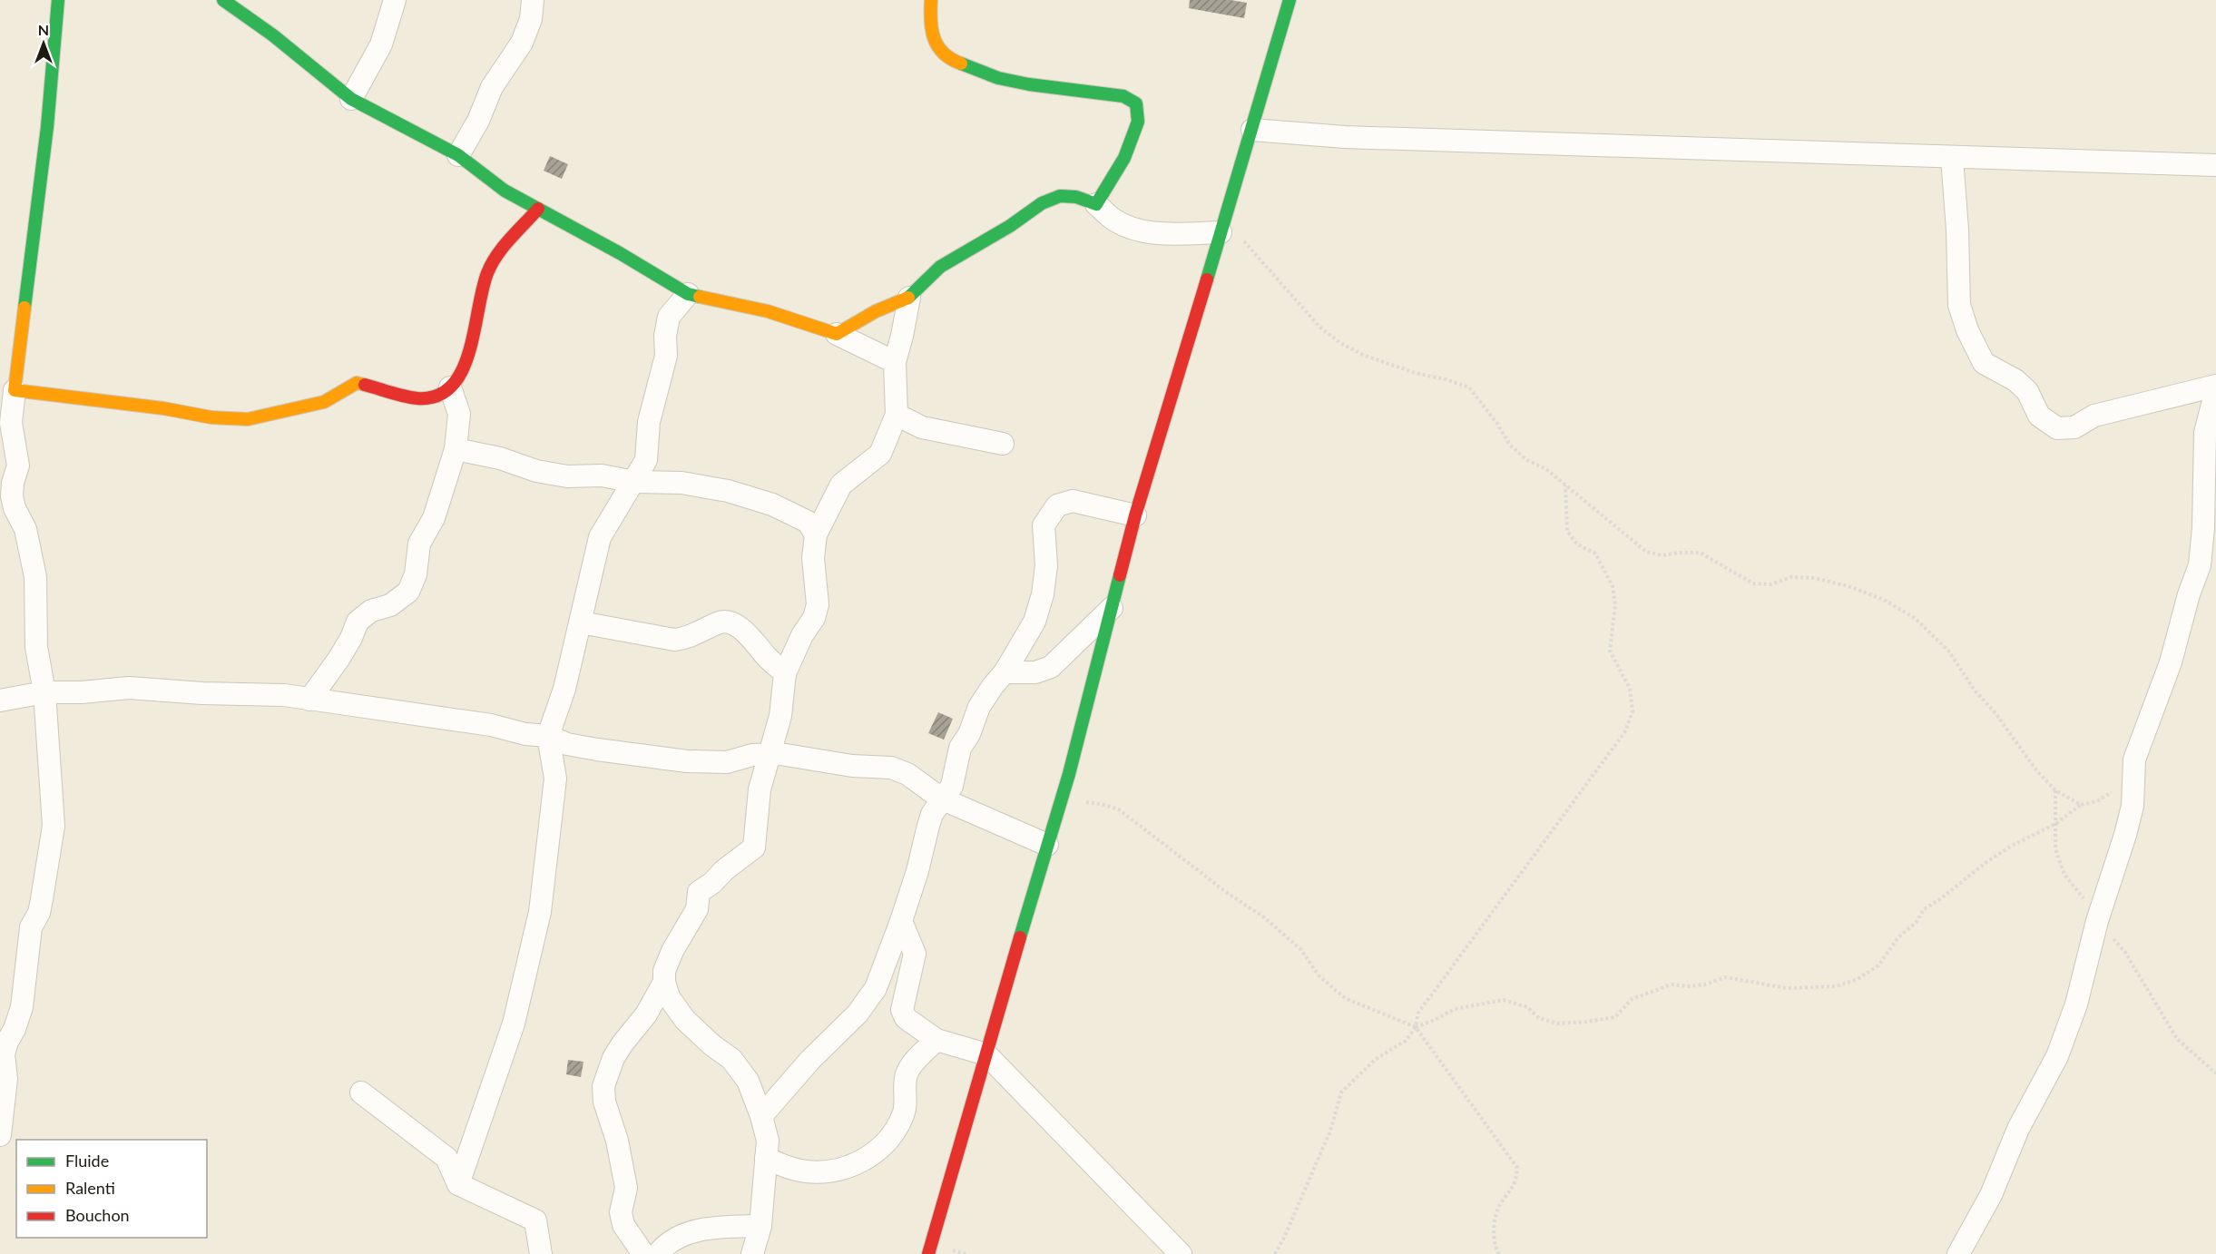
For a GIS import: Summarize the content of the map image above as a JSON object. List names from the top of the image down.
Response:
{
  "legend": ["Fluide", "Ralenti", "Bouchon"],
  "north": "top"
}
